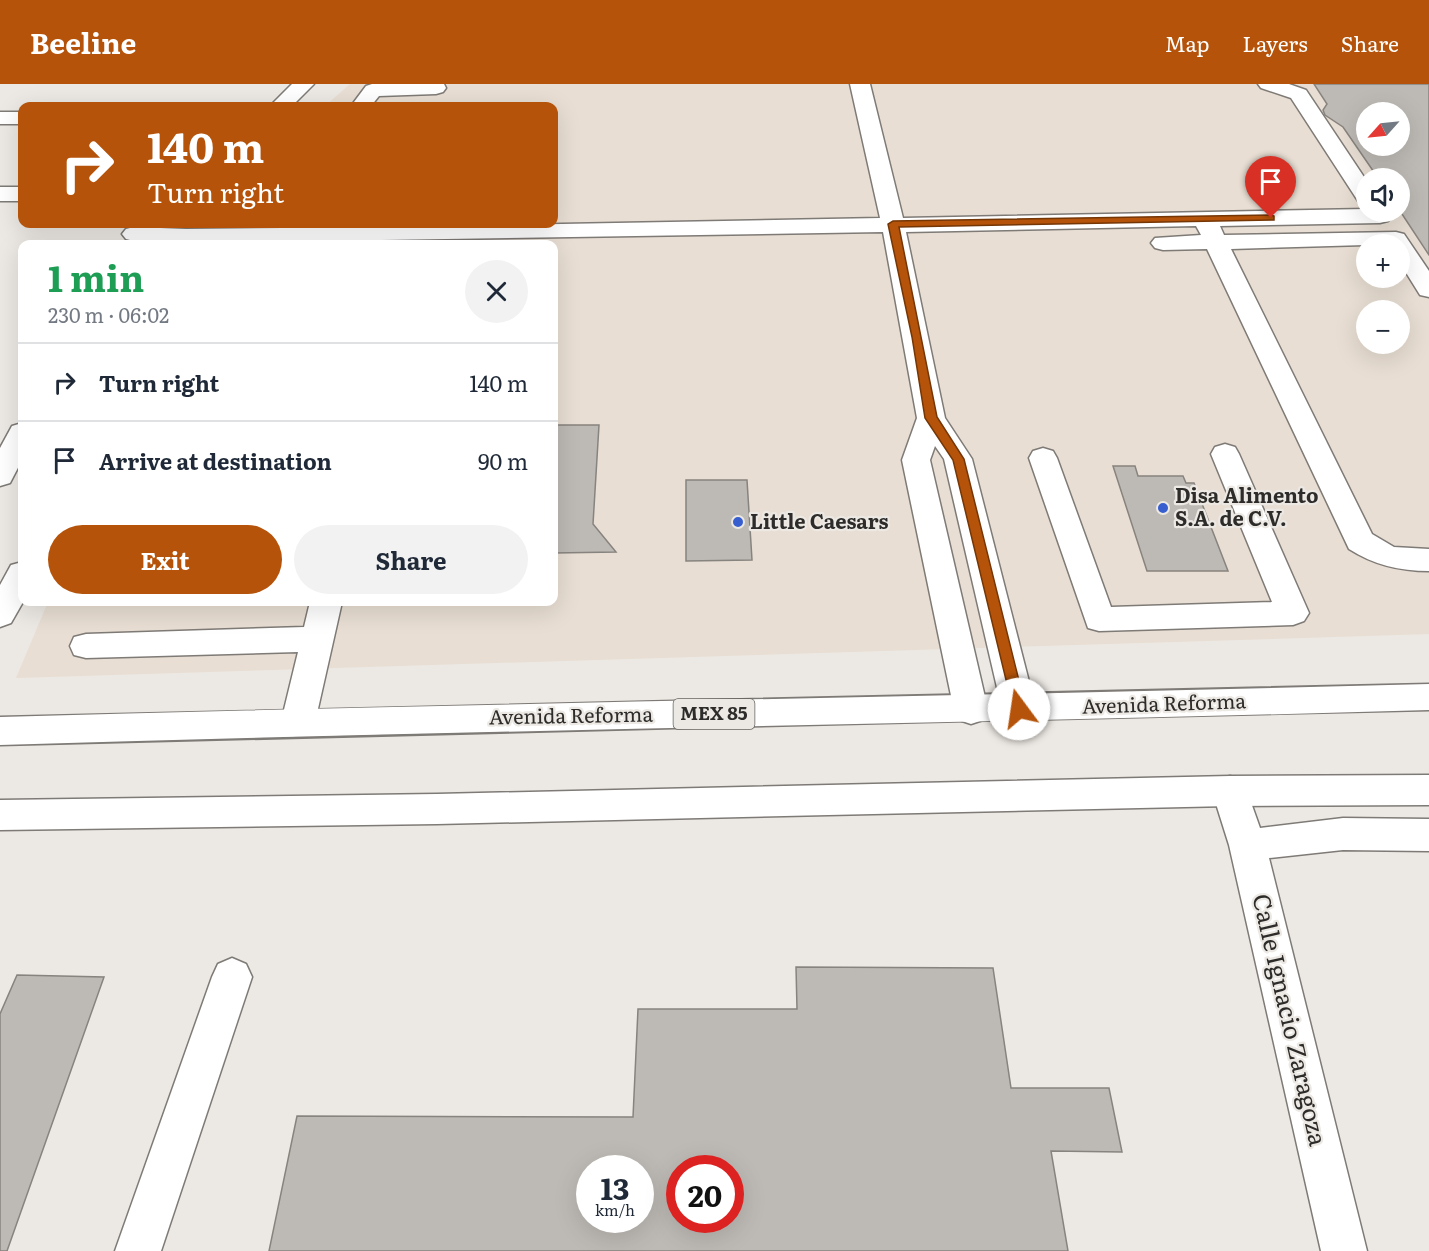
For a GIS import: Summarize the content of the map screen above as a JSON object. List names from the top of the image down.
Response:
{
  "streets": {
    "main road": ["Avenida Reforma", "MEX 85", "Calle Ignacio Zaragoza"]
  },
  "places": ["Disa Alimento S.A. de C.V.", "Little Caesars"],
  "north": "bottom left",
  "page": {
    "header": "Beeline",
    "nav": ["Map", "Layers", "Share"],
    "map_buttons": ["+", "−"],
    "turn": ["140 m", "Turn right"],
    "heading": ["1 min", "230 m · 06:02"],
    "list": [
      {
        "name": "Turn right",
        "value": "140 m"
      },
      {
        "name": "Arrive at destination",
        "value": "90 m"
      }
    ],
    "buttons": ["Exit", "Share"],
    "speed": "13 km/h",
    "limit": "20"
  }
}
